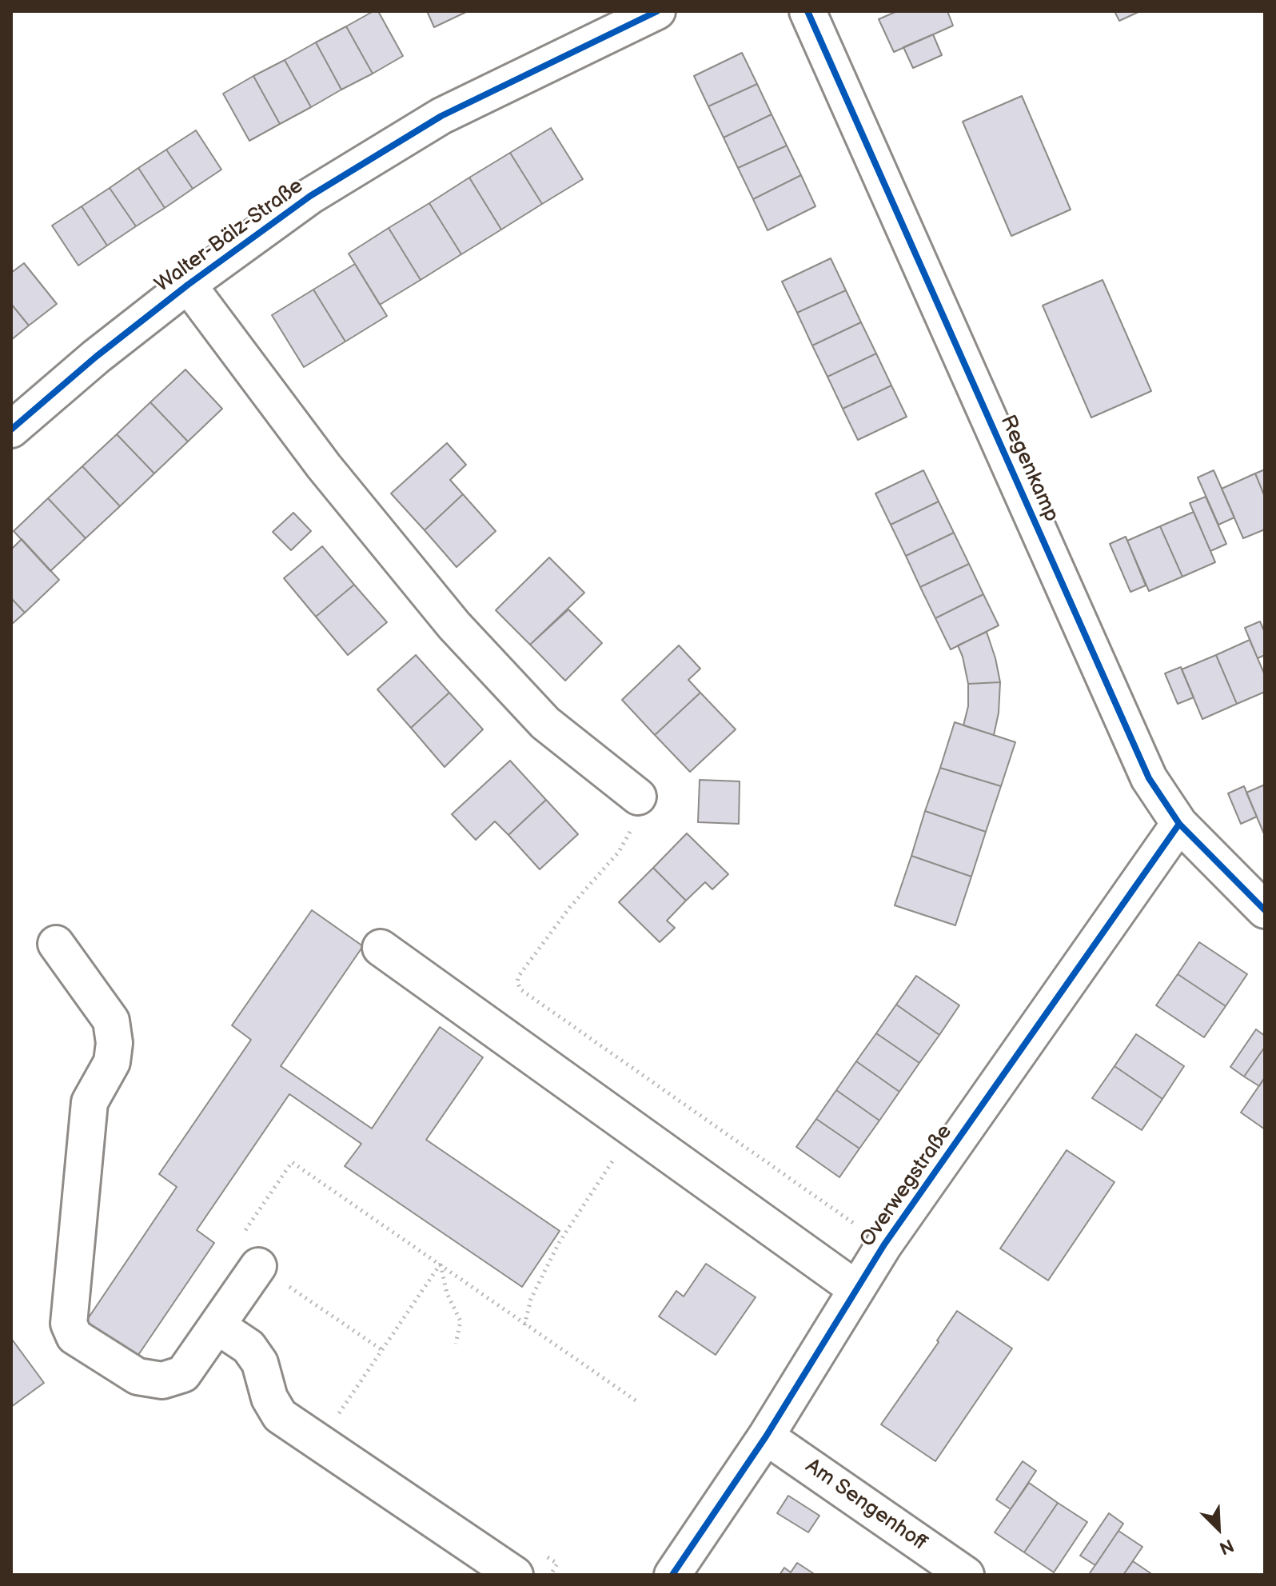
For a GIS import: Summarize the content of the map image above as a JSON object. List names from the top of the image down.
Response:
{
  "streets": {
    "street": [
      "Walter-Bälz-Straße",
      "Regenkamp",
      "Overwegstraße",
      "Am Sengenhoff"
    ]
  },
  "crossings": [
    ["Regenkamp", "Overwegstraße"],
    ["Overwegstraße", "Am Sengenhoff"]
  ],
  "north": "bottom right"
}
